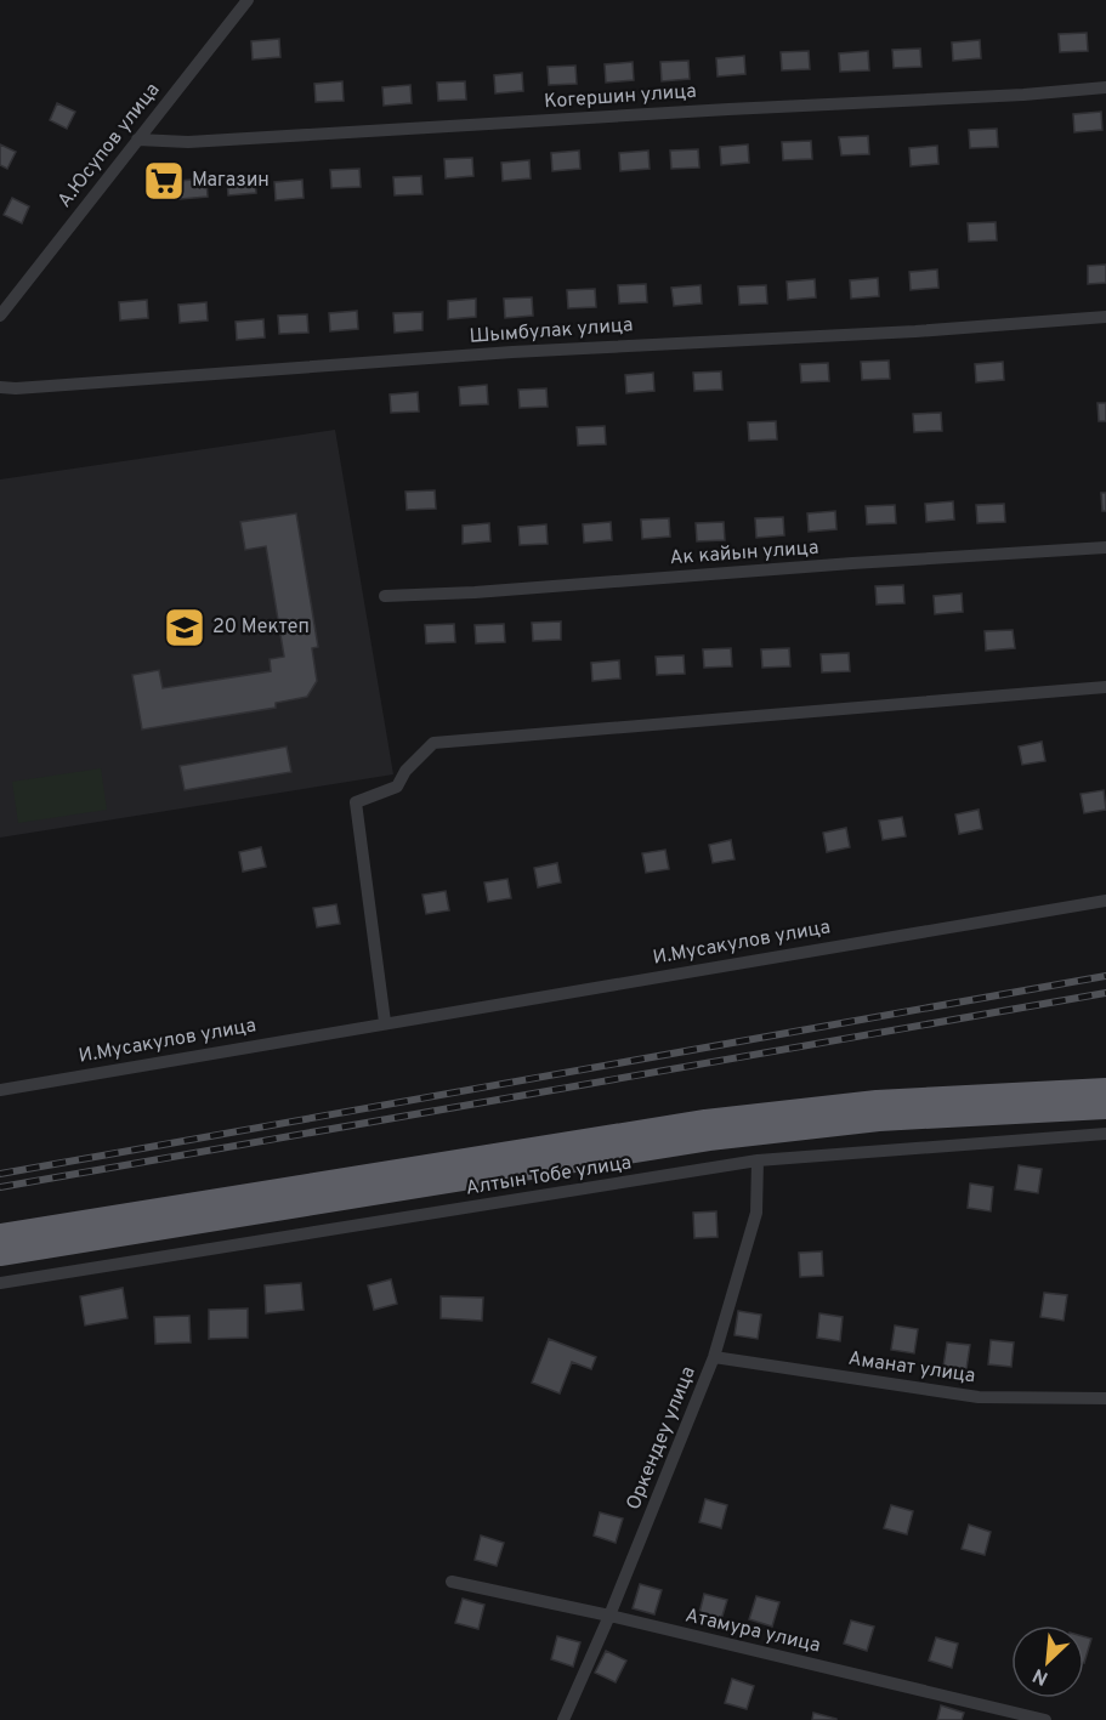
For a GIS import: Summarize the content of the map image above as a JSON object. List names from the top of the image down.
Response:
{
  "streets": {
    "street": [
      "Когершин улица",
      "А.Юсупов улица",
      "Шымбулак улица",
      "Ак кайын улица",
      "И.Мусакулов улица",
      "Алтын Тобе улица",
      "Аманат улица",
      "Оркендеу улица",
      "Атамура улица"
    ]
  },
  "crossings": [
    ["Когершин улица", "А.Юсупов улица"],
    ["Алтын Тобе улица", "Оркендеу улица"],
    ["Аманат улица", "Оркендеу улица"],
    ["Оркендеу улица", "Атамура улица"]
  ],
  "places": {
    "supermarket": ["Магазин"],
    "school or university": ["20 Мектеп"]
  },
  "north": "bottom left"
}
